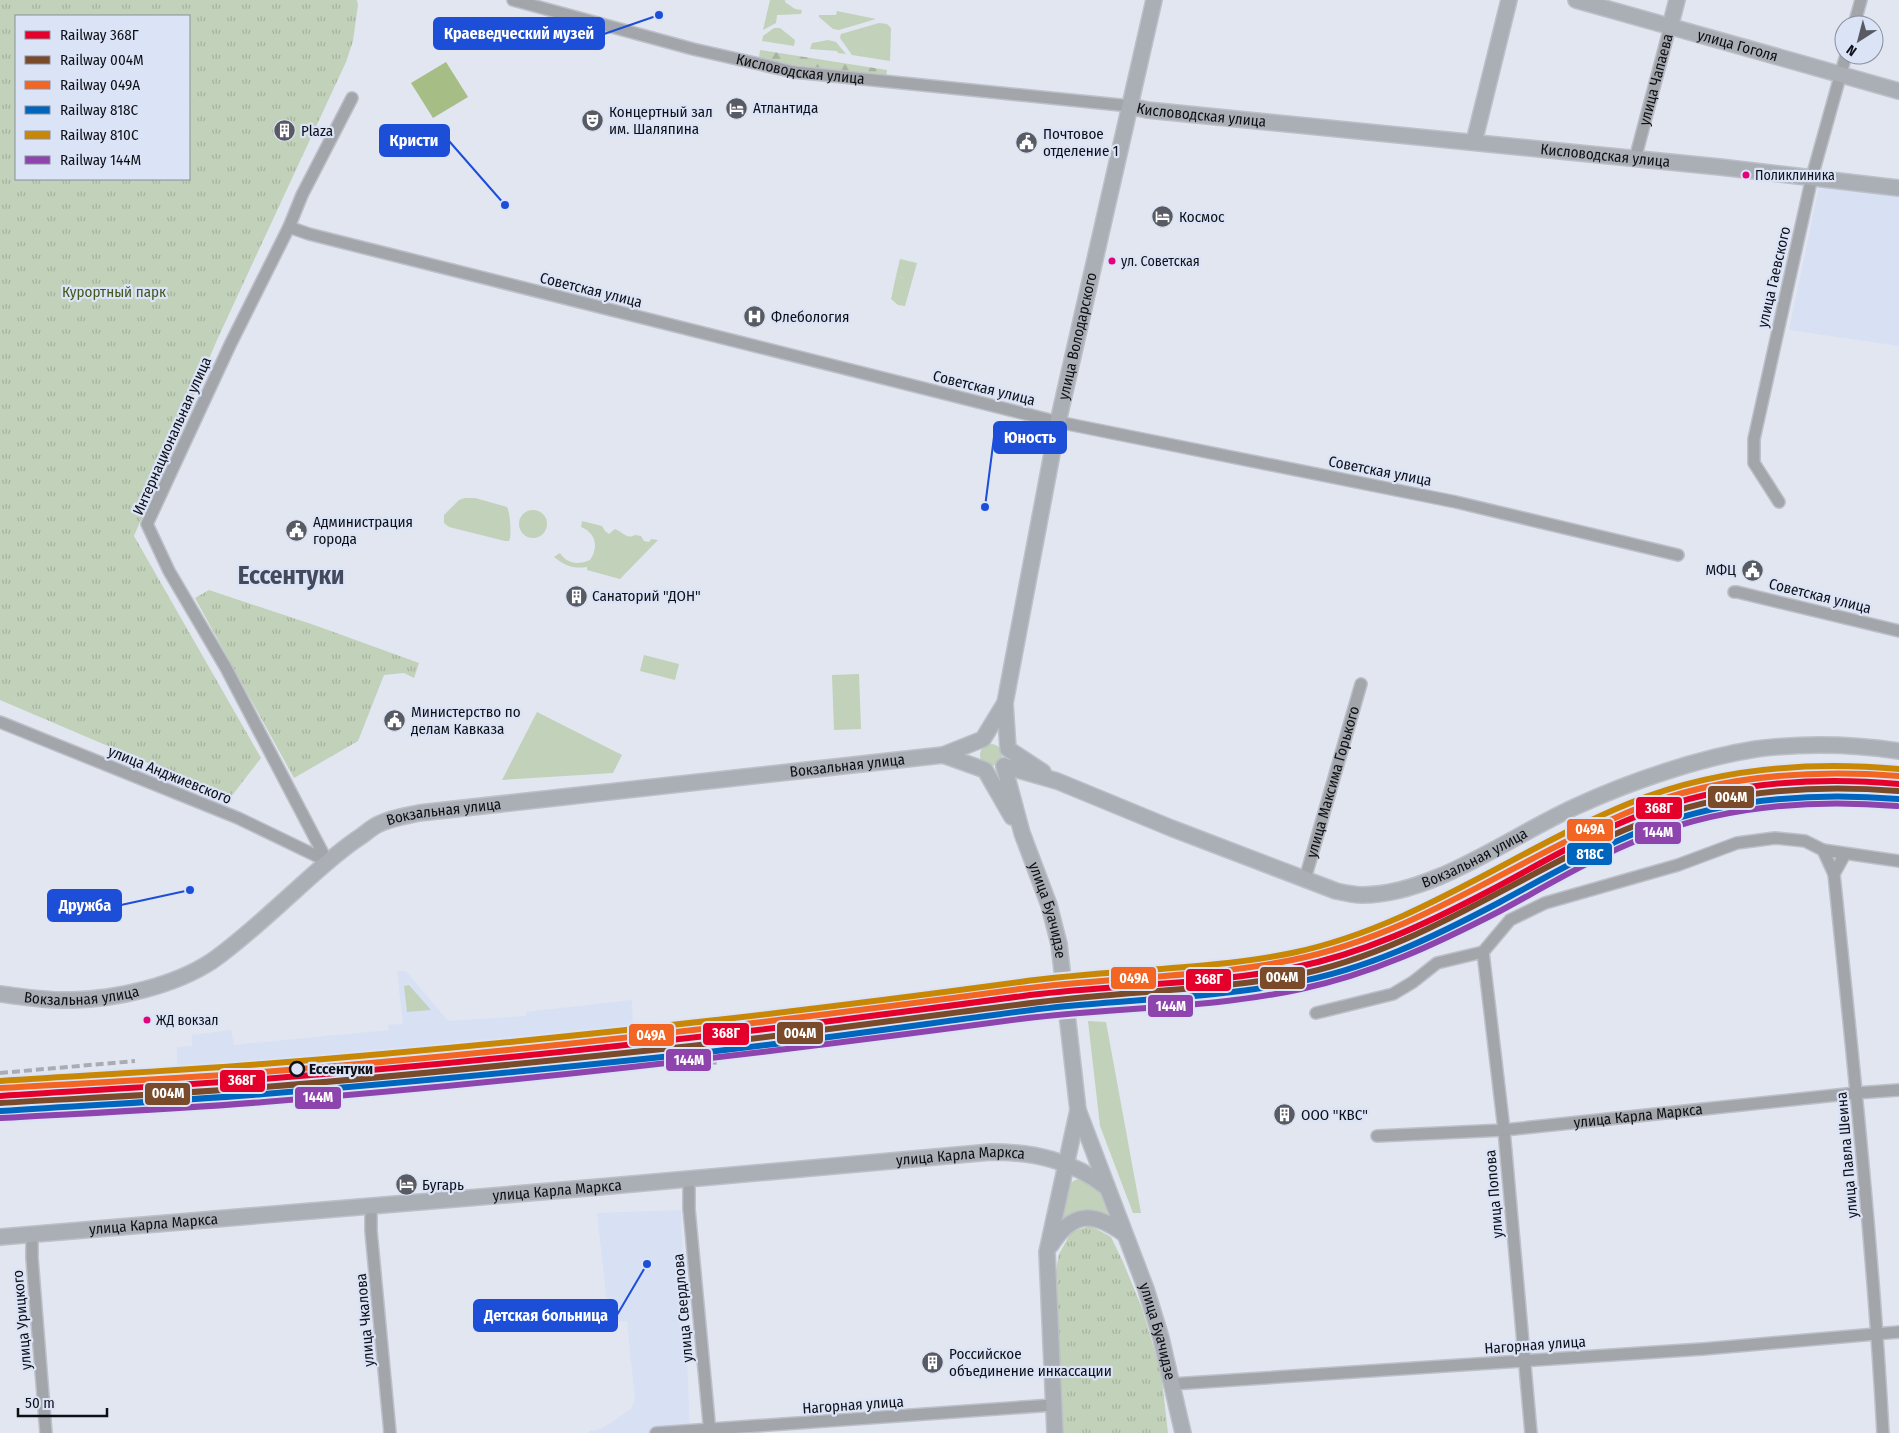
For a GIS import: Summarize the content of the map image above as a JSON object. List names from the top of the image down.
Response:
{
  "streets": {
    "street": [
      "улица Гоголя",
      "Кисловодская улица",
      "улица Чапаева",
      "улица Гаевского",
      "Советская улица",
      "улица Володарского",
      "Интернациональная улица",
      "Вокзальная улица",
      "улица Анджиевского",
      "улица Максима Горького",
      "улица Буачидзе",
      "улица Карла Маркса",
      "улица Павла Шеина",
      "улица Попова",
      "улица Свердлова",
      "улица Урицкого",
      "улица Чкалова",
      "Нагорная улица"
    ]
  },
  "crossings": [
    ["улица Гоголя", "улица Чапаева"],
    ["улица Гоголя", "улица Гаевского"],
    ["Кисловодская улица", "улица Чапаева"],
    ["Кисловодская улица", "улица Гаевского"],
    ["Кисловодская улица", "улица Володарского"],
    ["Советская улица", "улица Володарского"],
    ["Советская улица", "Интернациональная улица"],
    ["Интернациональная улица", "Вокзальная улица"],
    ["Интернациональная улица", "улица Анджиевского"],
    ["Вокзальная улица", "улица Анджиевского"],
    ["Вокзальная улица", "улица Максима Горького"],
    ["улица Буачидзе", "улица Карла Маркса"],
    ["улица Буачидзе", "Нагорная улица"],
    ["улица Карла Маркса", "улица Павла Шеина"],
    ["улица Карла Маркса", "улица Попова"],
    ["улица Карла Маркса", "улица Свердлова"],
    ["улица Карла Маркса", "улица Урицкого"],
    ["улица Карла Маркса", "улица Чкалова"],
    ["улица Павла Шеина", "Нагорная улица"],
    ["улица Попова", "Нагорная улица"],
    ["улица Свердлова", "Нагорная улица"]
  ],
  "districts": ["Ессентуки"],
  "parks": ["Курортный парк"],
  "places": {
    "other": [
      "Краеведческий музей",
      "Поликлиника",
      "Кристи",
      "ул. Советская",
      "Юность",
      "Дружба",
      "ЖД вокзал",
      "Ессентуки",
      "Детская больница"
    ],
    "hotel": ["Атлантида", "Космос", "Бугарь"],
    "theatre": ["Концертный зал им. Шаляпина"],
    "building": [
      "Plaza",
      "Санаторий \"ДОН\"",
      "ООО \"КВС\"",
      "Российское объединение инкассации"
    ],
    "public building": [
      "Почтовое отделение 1",
      "Администрация города",
      "МФЦ",
      "Министерство по делам Кавказа"
    ],
    "hospital": ["Флебология"]
  },
  "lines": [
    "rail line 810С",
    "rail line 049А",
    "rail line 368Г",
    "rail line 004М",
    "rail line 818С",
    "rail line 144М"
  ],
  "legend": [
    "Railway 368Г",
    "Railway 004М",
    "Railway 049А",
    "Railway 818С",
    "Railway 810С",
    "Railway 144М"
  ],
  "scale_bar": "50 m",
  "north": "bottom left"
}
